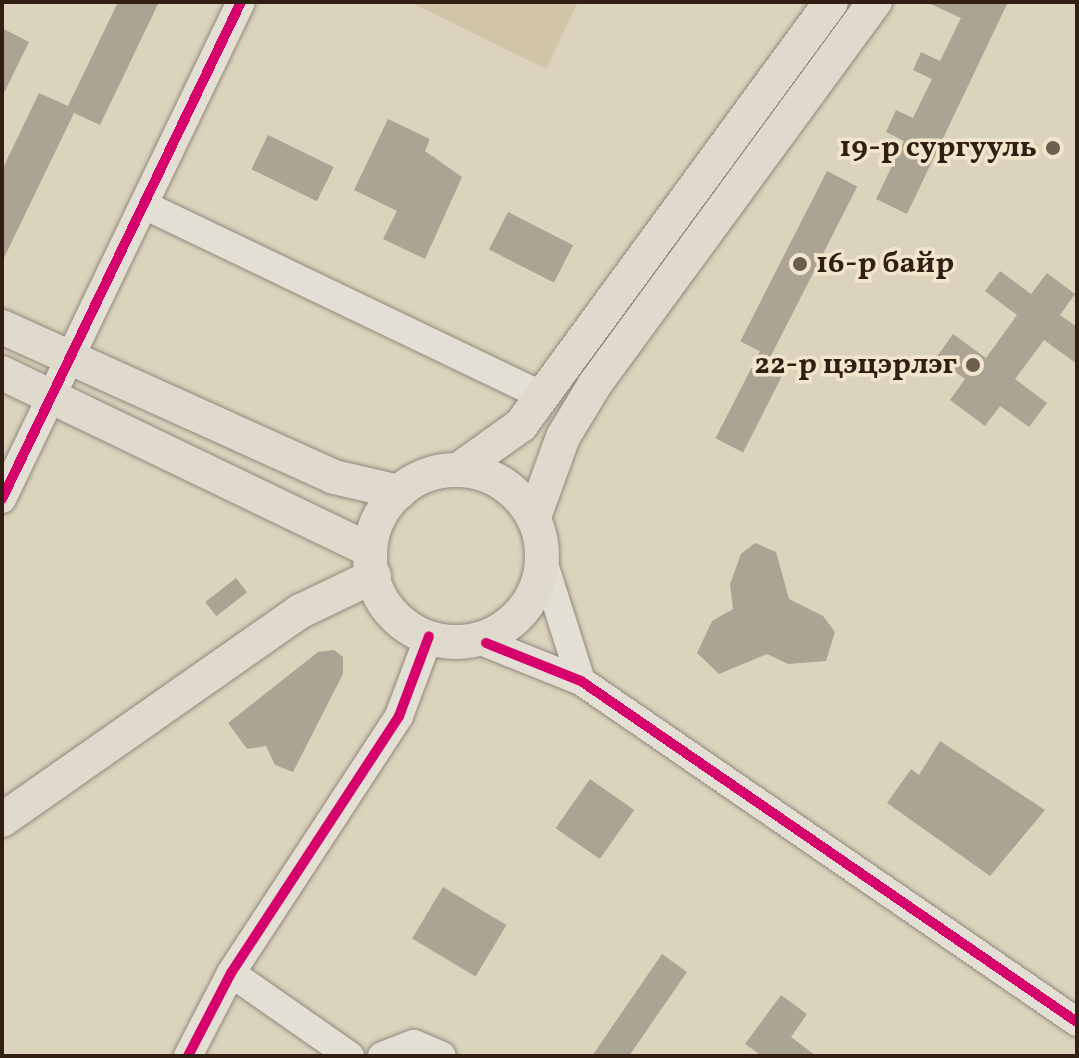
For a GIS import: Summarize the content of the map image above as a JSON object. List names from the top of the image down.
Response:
{
  "places": ["19-р сургууль", "16-р байр", "22-р цэцэрлэг"]
}
